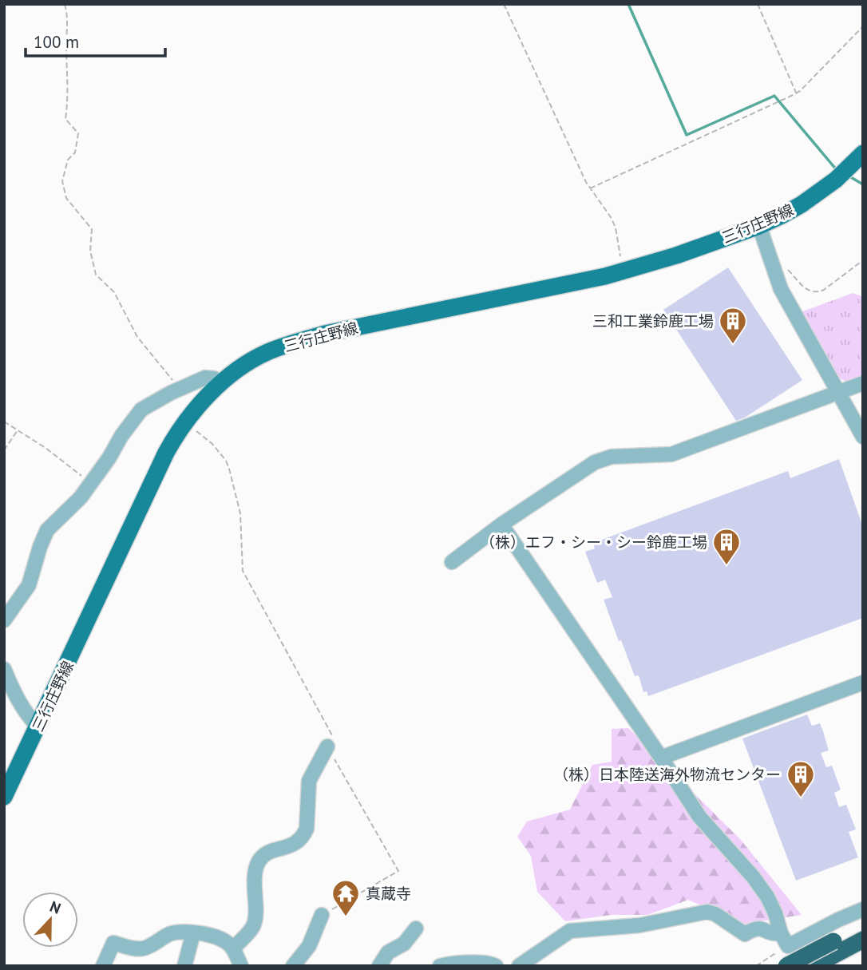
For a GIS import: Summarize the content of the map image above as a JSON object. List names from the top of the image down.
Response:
{
  "streets": {
    "main road": ["三行庄野線"]
  },
  "places": {
    "building": ["三和工業鈴鹿工場", "（株）エフ・シー・シー鈴鹿工場", "（株）日本陸送海外物流センター"],
    "temple": ["真蔵寺"]
  },
  "scale_bar": "100 m",
  "north": "top"
}
